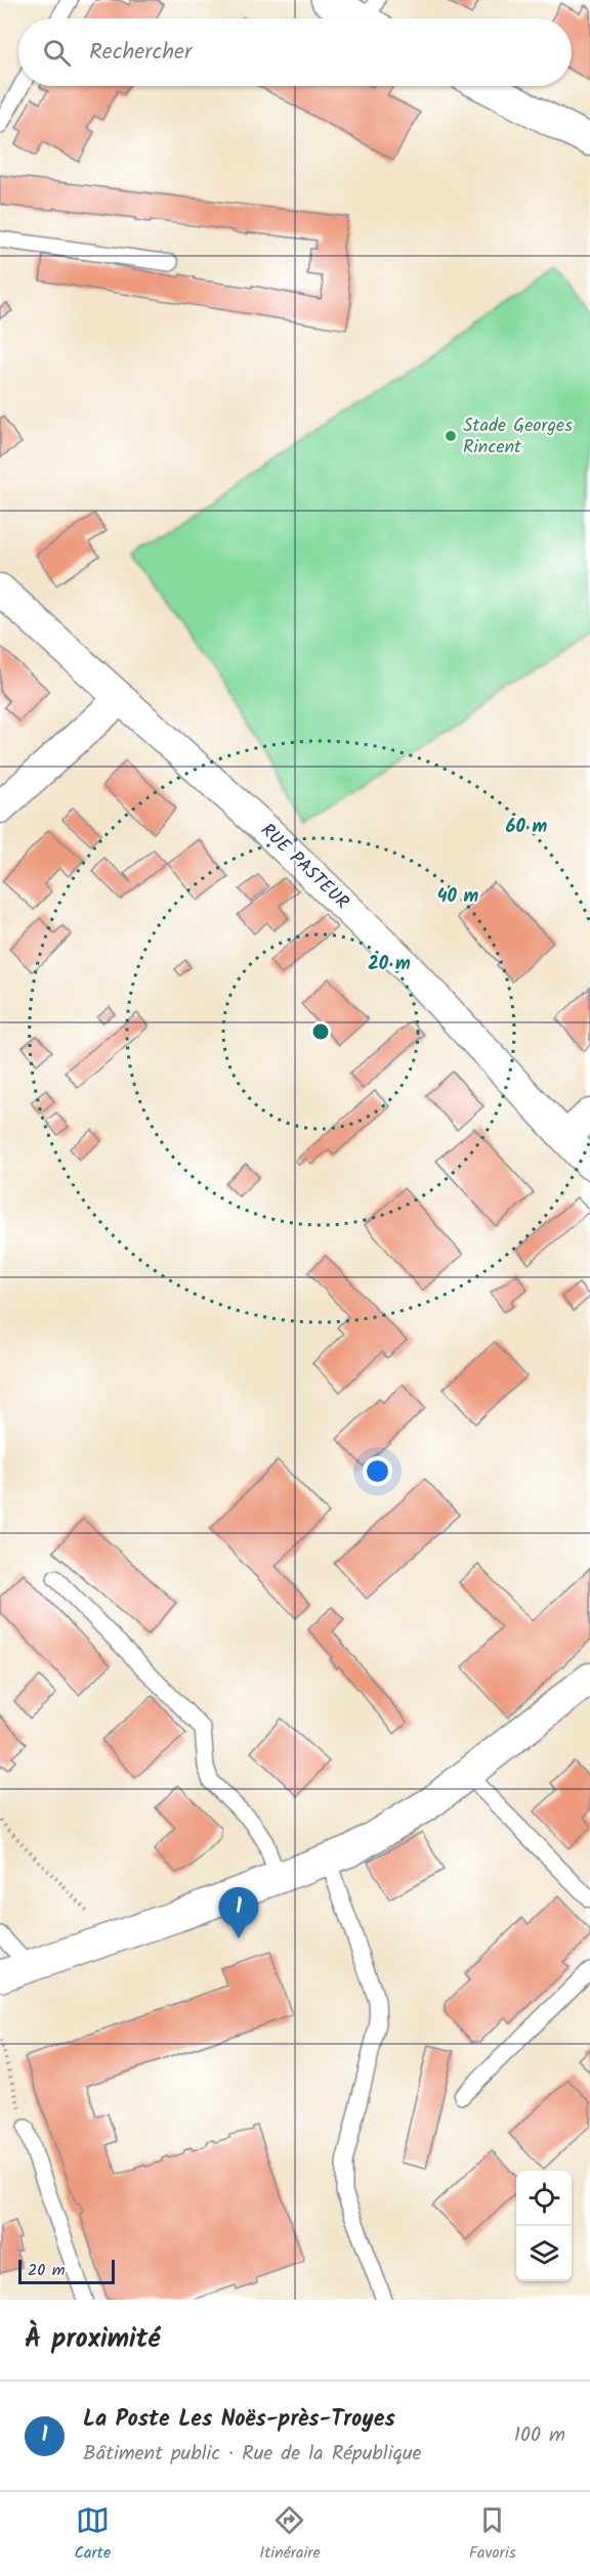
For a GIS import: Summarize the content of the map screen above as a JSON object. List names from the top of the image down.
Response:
{
  "streets": {
    "street": ["RUE PASTEUR"]
  },
  "places": ["Stade Georges Rincent"],
  "scale_bar": "20 m",
  "page": {
    "search": "Rechercher",
    "pins": "1",
    "scale": "20 m",
    "heading": "À proximité",
    "list": [
      {
        "mark": "1",
        "name": "La Poste Les Noës-près-Troyes",
        "note": "Bâtiment public · Rue de la République",
        "value": "100 m"
      }
    ],
    "nav": ["Carte", "Itinéraire", "Favoris"]
  },
  "rings": ["60 m", "40 m", "20 m"]
}
